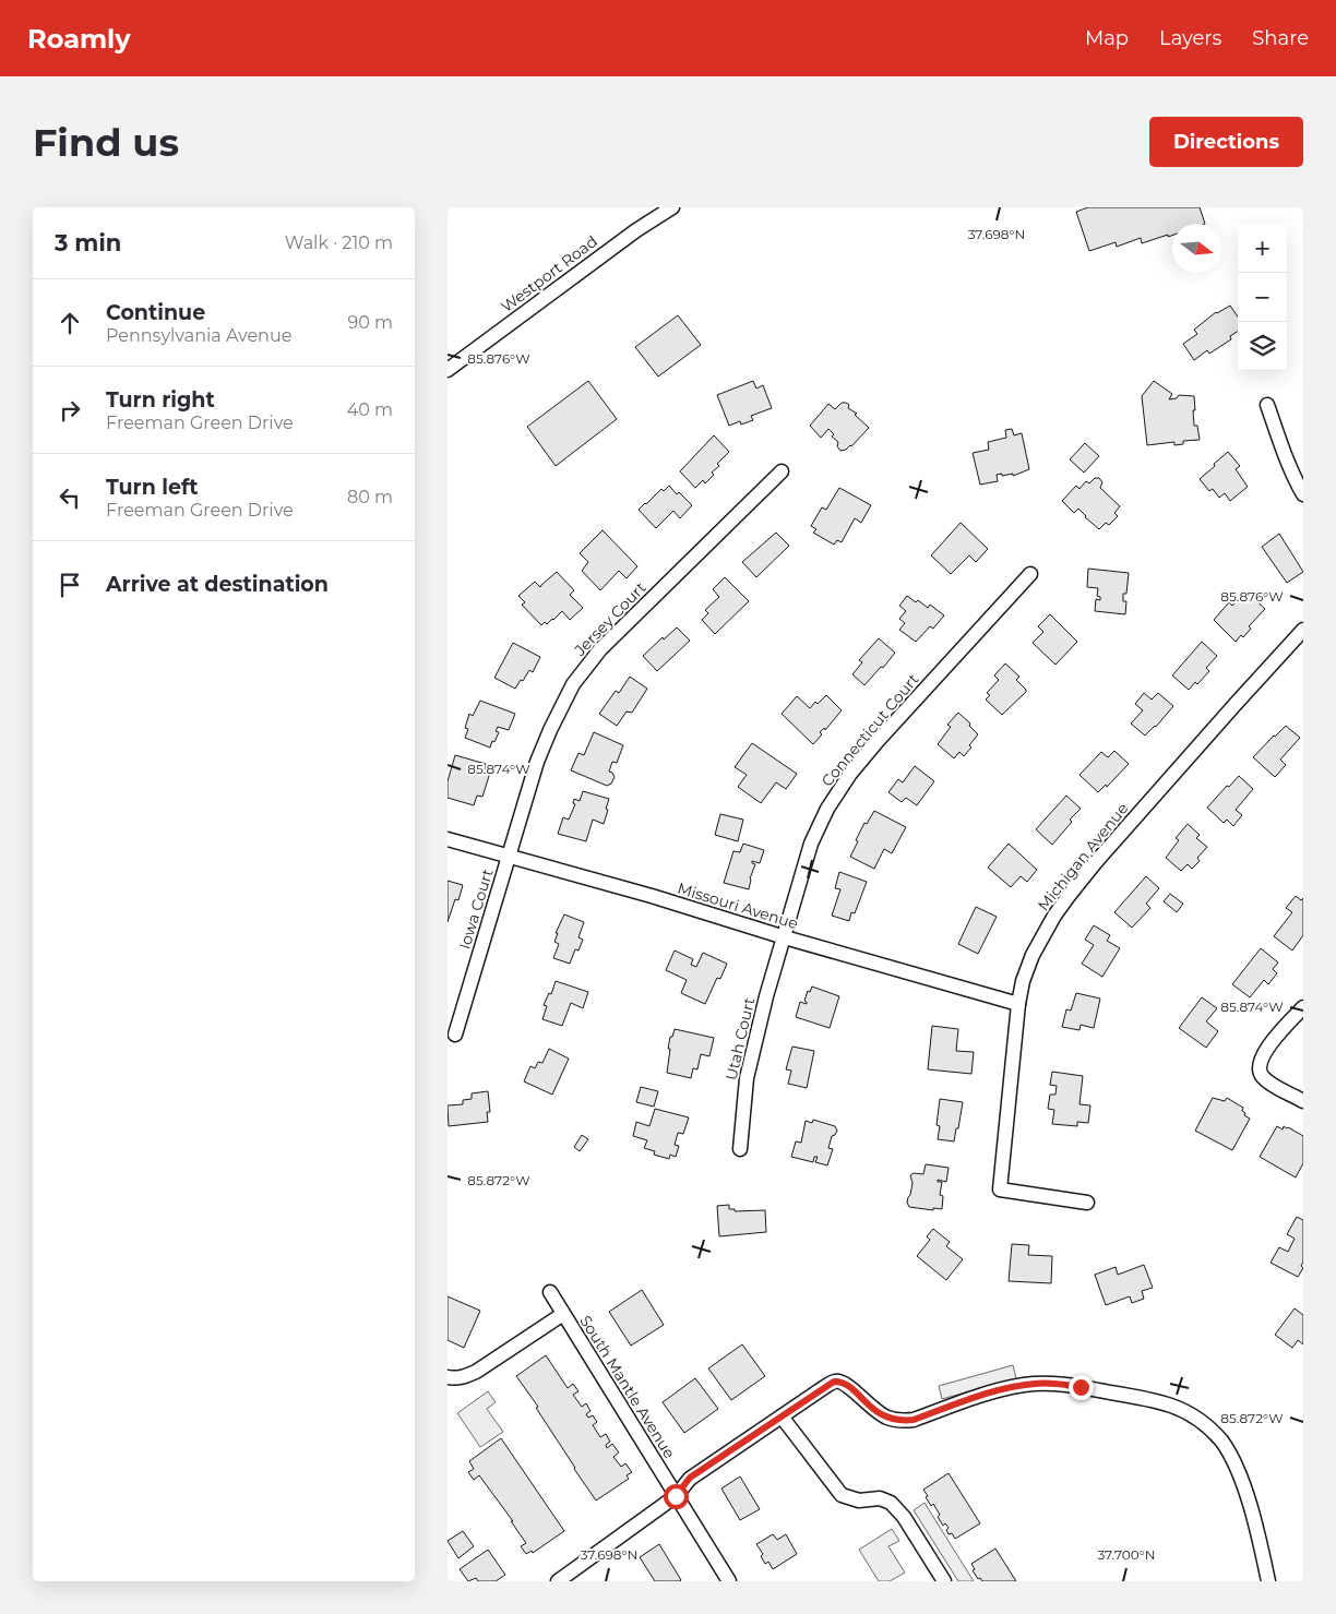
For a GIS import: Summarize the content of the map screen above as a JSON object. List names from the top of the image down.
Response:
{
  "streets": {
    "street": [
      "Westport Road",
      "Jersey Court",
      "Connecticut Court",
      "Michigan Avenue",
      "Missouri Avenue",
      "Iowa Court",
      "Utah Court",
      "South Mantle Avenue"
    ]
  },
  "crossings": [
    ["Jersey Court", "Missouri Avenue"],
    ["Jersey Court", "Iowa Court"],
    ["Connecticut Court", "Missouri Avenue"],
    ["Connecticut Court", "Utah Court"],
    ["Michigan Avenue", "Missouri Avenue"],
    ["Missouri Avenue", "Iowa Court"],
    ["Missouri Avenue", "Utah Court"]
  ],
  "north": "right",
  "page": {
    "header": "Roamly",
    "nav": ["Map", "Layers", "Share"],
    "buttons": "Directions",
    "title": "Find us",
    "heading": ["3 min", "Walk · 210 m"],
    "map_buttons": ["+", "−"],
    "list": [
      ["Continue", "Pennsylvania Avenue", "90 m"],
      ["Turn right", "Freeman Green Drive", "40 m"],
      ["Turn left", "Freeman Green Drive", "80 m"],
      "Arrive at destination"
    ]
  },
  "coordinates": [
    "37.698°N",
    "85.876°W",
    "85.874°W",
    "85.872°W",
    "37.700°N"
  ]
}
